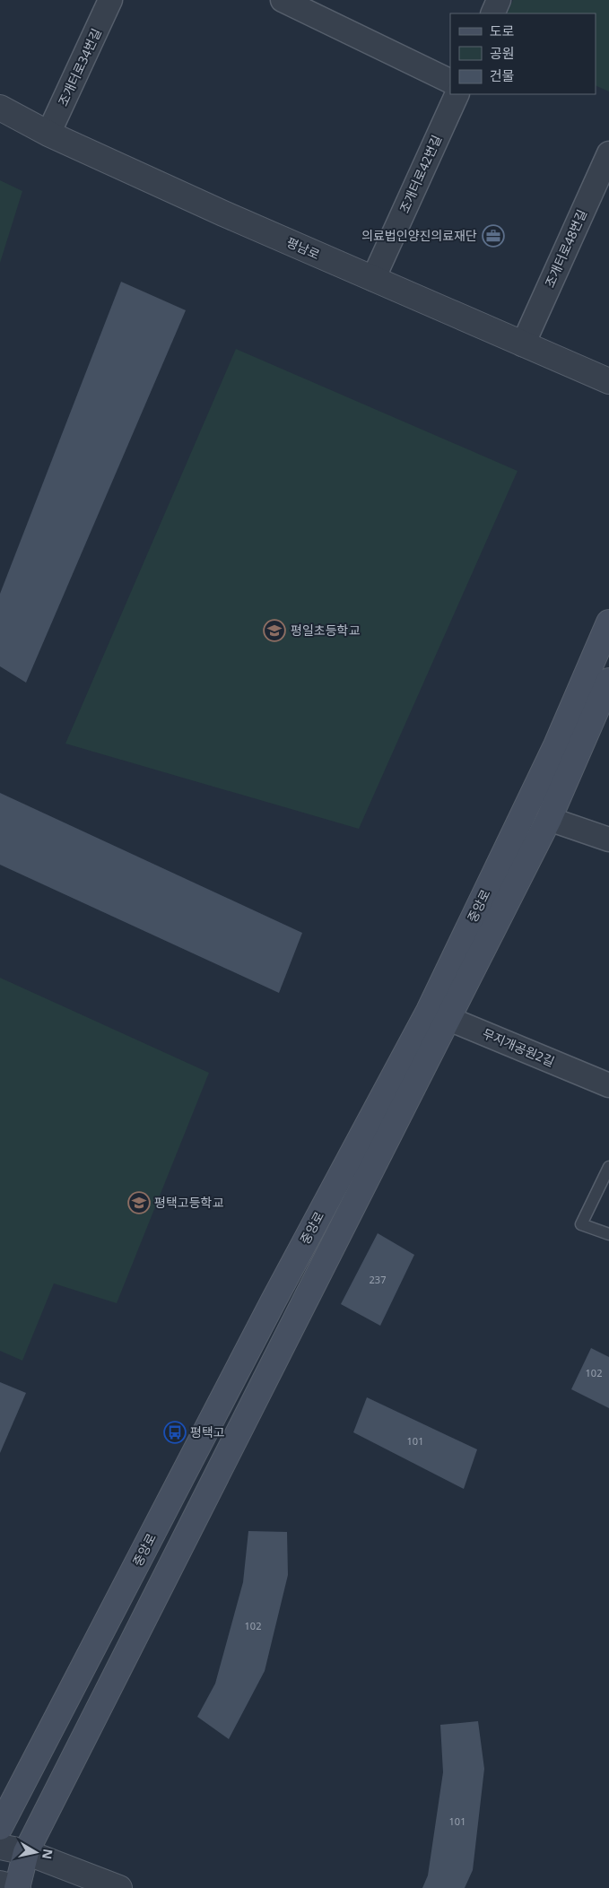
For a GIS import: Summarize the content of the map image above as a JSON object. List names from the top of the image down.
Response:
{
  "streets": {
    "main road": ["중앙로"],
    "street": [
      "조개터로34번길",
      "조개터로42번길",
      "평남로",
      "조개터로48번길",
      "무지개공원2길"
    ]
  },
  "crossings": [
    ["조개터로34번길", "평남로"],
    ["조개터로42번길", "평남로"],
    ["평남로", "조개터로48번길"],
    ["중앙로", "무지개공원2길"]
  ],
  "places": {
    "office": ["의료법인양진의료재단"],
    "school or university": ["평일초등학교", "평택고등학교"],
    "bus stop": ["평택고"]
  },
  "house_numbers": [
    "237",
    "102",
    "101",
    "102",
    "101"
  ],
  "legend": ["도로", "공원", "건물"],
  "north": "right"
}
